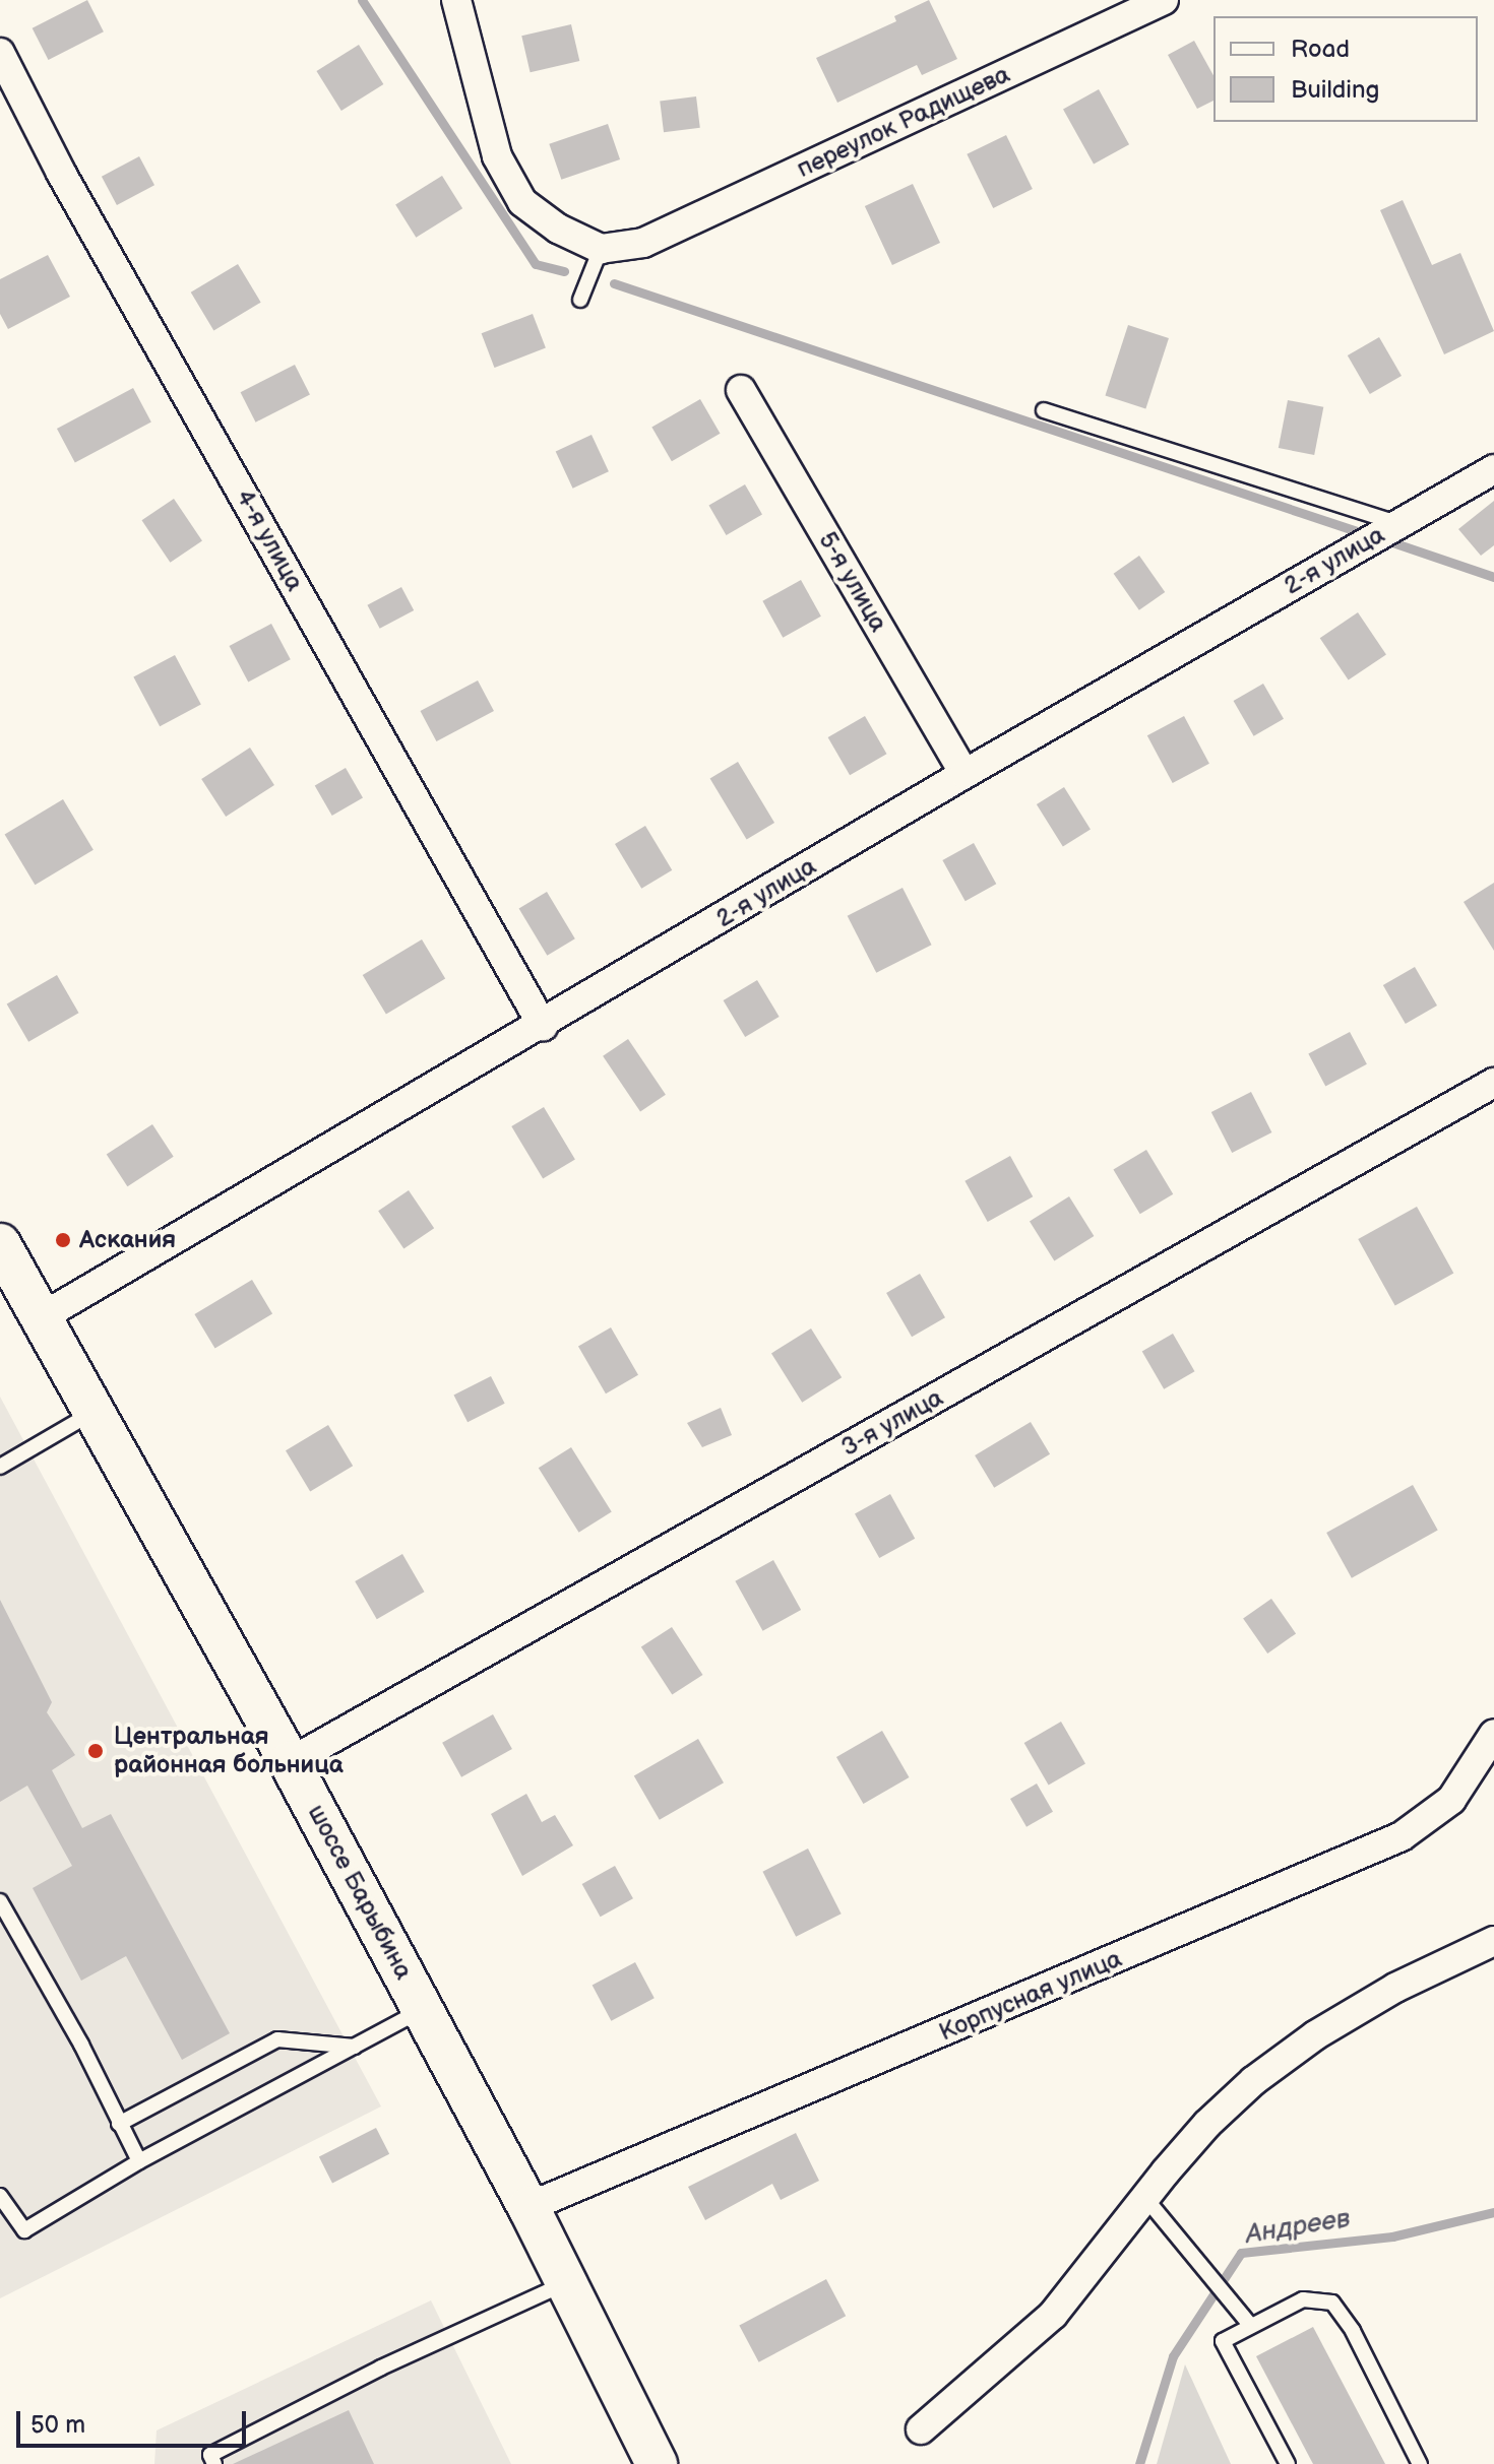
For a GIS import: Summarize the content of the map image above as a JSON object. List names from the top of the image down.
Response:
{
  "streets": {
    "main road": ["шоссе Барыбина"],
    "street": [
      "переулок Радищева",
      "4-я улица",
      "2-я улица",
      "5-я улица",
      "3-я улица",
      "Корпусная улица"
    ]
  },
  "crossings": [
    ["4-я улица", "2-я улица"],
    ["2-я улица", "5-я улица"],
    ["2-я улица", "шоссе Барыбина"],
    ["3-я улица", "шоссе Барыбина"],
    ["шоссе Барыбина", "Корпусная улица"]
  ],
  "water": ["Андреев"],
  "places": ["Аскания", "Центральная районная больница"],
  "legend": ["Road", "Building"],
  "scale_bar": "50 m"
}
